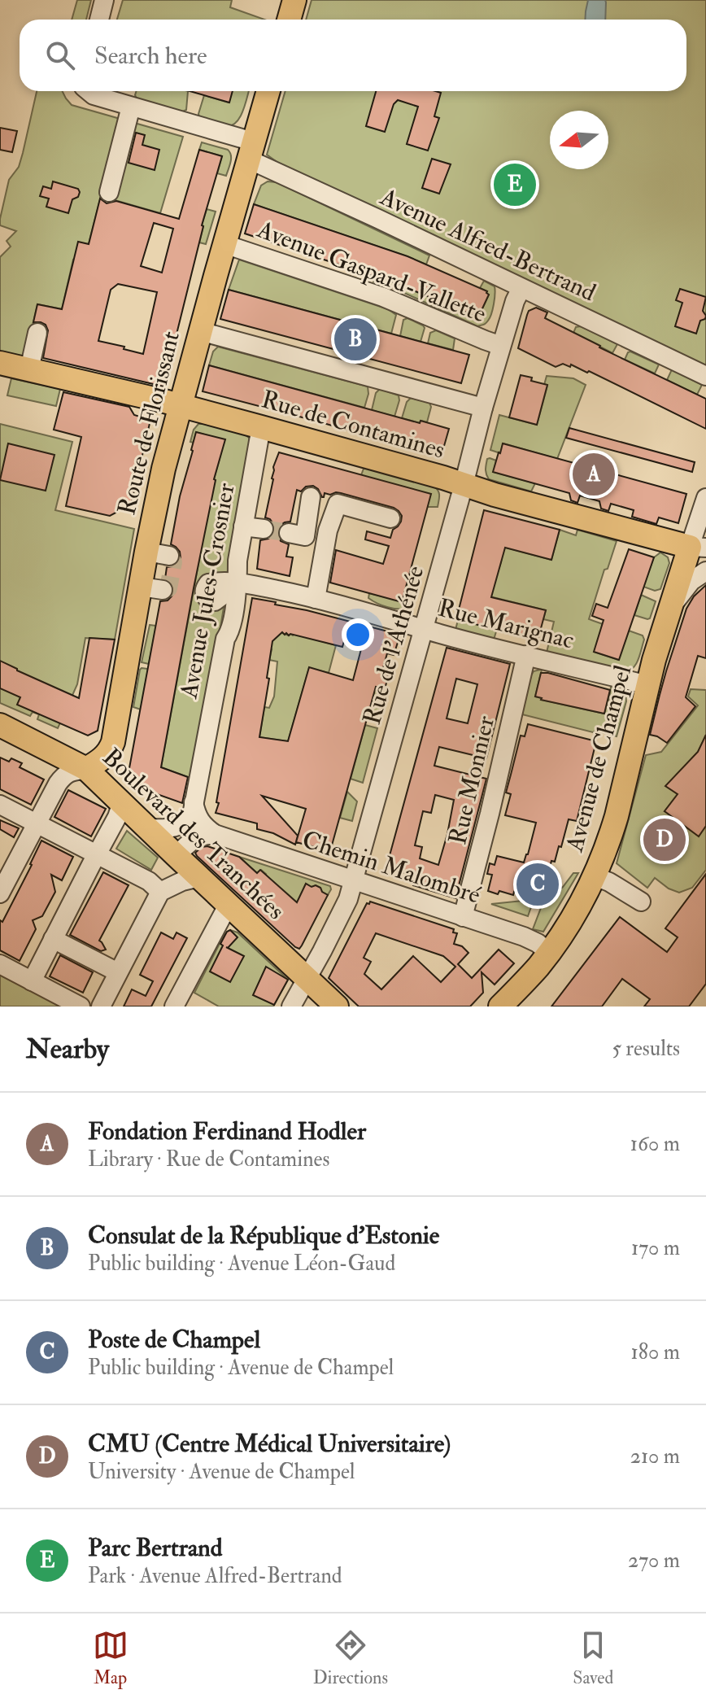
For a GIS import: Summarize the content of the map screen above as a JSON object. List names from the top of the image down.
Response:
{
  "streets": {
    "main road": [
      "Route de Florissant",
      "Rue de Contamines",
      "Avenue de Champel",
      "Boulevard des Tranchées"
    ],
    "street": [
      "Avenue Alfred-Bertrand",
      "Avenue Gaspard-Vallette",
      "Avenue Jules-Crosnier",
      "Rue Marignac",
      "Rue de l'Athénée",
      "Rue Monnier",
      "Chemin Malombré"
    ]
  },
  "crossings": [
    ["Avenue Alfred-Bertrand", "Route de Florissant"],
    ["Avenue Alfred-Bertrand", "Rue de l'Athénée"],
    ["Avenue Gaspard-Vallette", "Route de Florissant"],
    ["Avenue Gaspard-Vallette", "Rue de l'Athénée"],
    ["Route de Florissant", "Rue de Contamines"],
    ["Route de Florissant", "Boulevard des Tranchées"],
    ["Rue de Contamines", "Avenue Jules-Crosnier"],
    ["Rue de Contamines", "Rue de l'Athénée"],
    ["Rue de Contamines", "Avenue de Champel"],
    ["Avenue Jules-Crosnier", "Rue Marignac"],
    ["Rue Marignac", "Rue de l'Athénée"],
    ["Rue Marignac", "Avenue de Champel"],
    ["Rue Marignac", "Rue Monnier"],
    ["Rue de l'Athénée", "Boulevard des Tranchées"],
    ["Rue de l'Athénée", "Chemin Malombré"],
    ["Avenue de Champel", "Chemin Malombré"],
    ["Rue Monnier", "Chemin Malombré"]
  ],
  "north": "left",
  "page": {
    "search": "Search here",
    "pins": [
      "E",
      "B",
      "A",
      "D",
      "C"
    ],
    "heading": ["Nearby", "5 results"],
    "list": [
      {
        "mark": "A",
        "name": "Fondation Ferdinand Hodler",
        "note": "Library · Rue de Contamines",
        "value": "160 m"
      },
      {
        "mark": "B",
        "name": "Consulat de la République d'Estonie",
        "note": "Public building · Avenue Léon-Gaud",
        "value": "170 m"
      },
      {
        "mark": "C",
        "name": "Poste de Champel",
        "note": "Public building · Avenue de Champel",
        "value": "180 m"
      },
      {
        "mark": "D",
        "name": "CMU (Centre Médical Universitaire)",
        "note": "University · Avenue de Champel",
        "value": "210 m"
      },
      {
        "mark": "E",
        "name": "Parc Bertrand",
        "note": "Park · Avenue Alfred-Bertrand",
        "value": "270 m"
      }
    ],
    "nav": ["Map", "Directions", "Saved"]
  }
}
